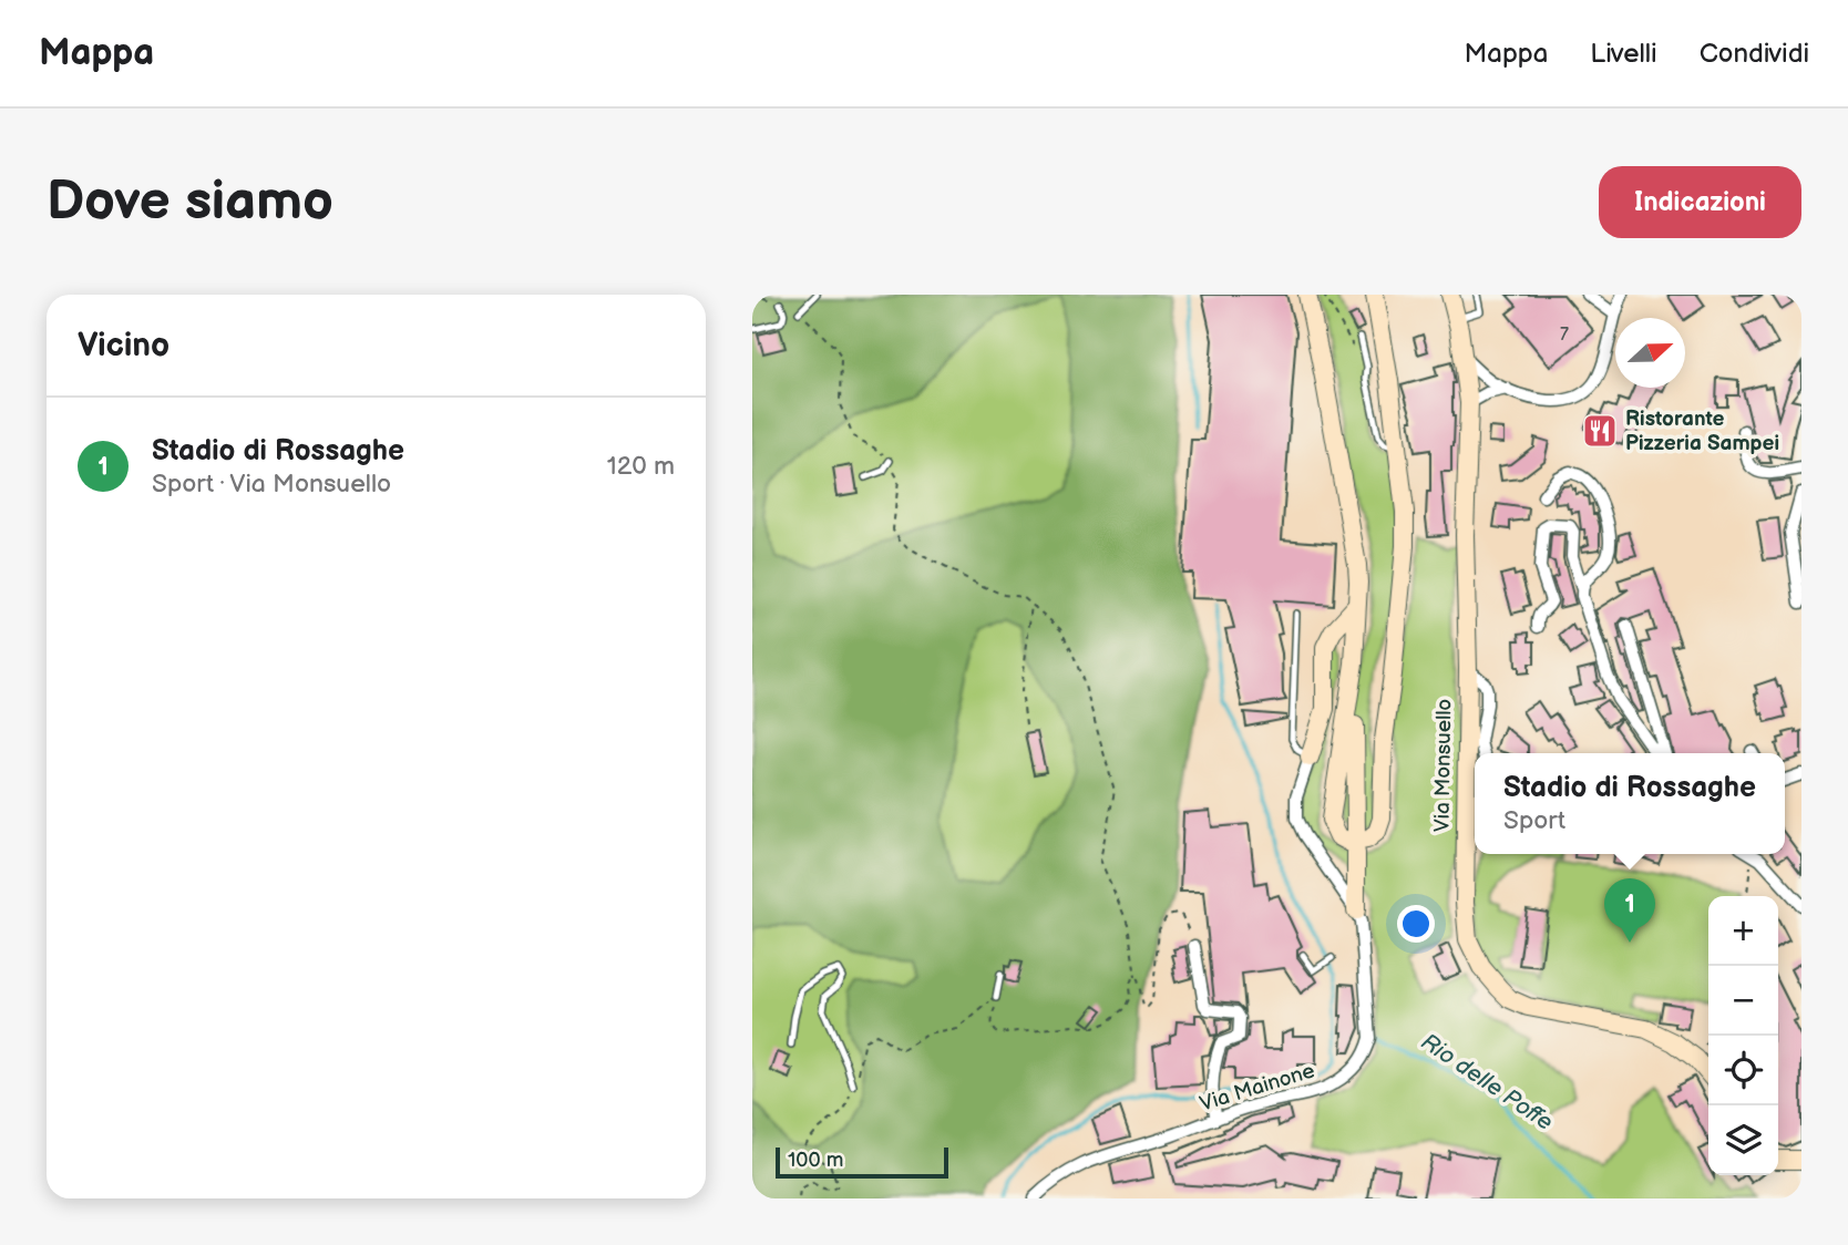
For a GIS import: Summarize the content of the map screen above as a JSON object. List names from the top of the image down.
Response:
{
  "streets": {
    "main road": ["Via Monsuello"],
    "street": ["Via Mainone"]
  },
  "water": ["Rio delle Poffe"],
  "places": {
    "restaurant": ["Ristorante Pizzeria Sampei"]
  },
  "house_numbers": ["7"],
  "scale_bar": "100 m",
  "north": "right",
  "page": {
    "header": "Mappa",
    "nav": ["Mappa", "Livelli", "Condividi"],
    "buttons": "Indicazioni",
    "title": "Dove siamo",
    "heading": "Vicino",
    "list": [
      {
        "mark": "1",
        "name": "Stadio di Rossaghe",
        "note": "Sport · Via Monsuello",
        "value": "120 m"
      }
    ],
    "popup": ["Stadio di Rossaghe", "Sport"],
    "pins": "1",
    "map_buttons": ["+", "−"],
    "scale": "100 m"
  }
}
